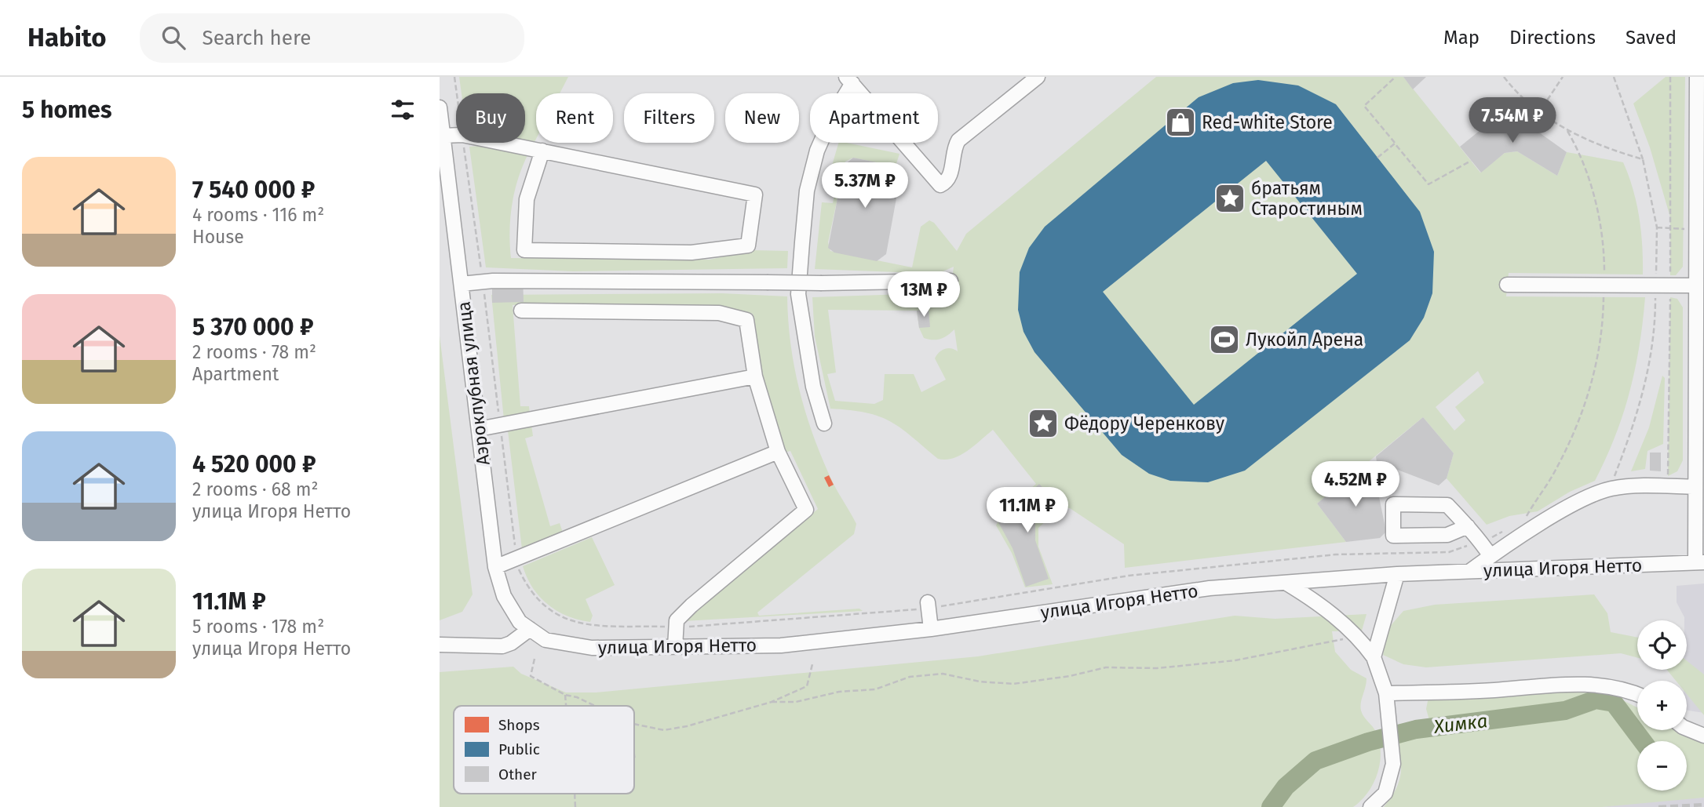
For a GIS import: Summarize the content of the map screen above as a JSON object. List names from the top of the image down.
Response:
{
  "streets": {
    "street": ["Аэроклубная улица", "улица Игоря Нетто"]
  },
  "crossings": [
    ["Аэроклубная улица", "улица Игоря Нетто"]
  ],
  "water": ["Химка"],
  "places": {
    "shop": ["Red-white Store"],
    "place": ["братьям Старостиным", "Фёдору Черенкову"],
    "sports": ["Лукойл Арена"]
  },
  "legend": ["Shops", "Public", "Other"],
  "page": {
    "header": "Habito",
    "search": "Search here",
    "nav": ["Map", "Directions", "Saved"],
    "heading": "5 homes",
    "chip": [
      "Buy",
      "Rent",
      "Filters",
      "New",
      "Apartment"
    ],
    "price": [
      "7.54M ₽",
      "5.37M ₽",
      "13M ₽",
      "4.52M ₽",
      "11.1M ₽"
    ],
    "list": [
      {
        "name": "7 540 000 ₽",
        "note": "4 rooms · 116 m² · House"
      },
      {
        "name": "5 370 000 ₽",
        "note": "2 rooms · 78 m² · Apartment"
      },
      {
        "name": "4 520 000 ₽",
        "note": "2 rooms · 68 m² · улица Игоря Нетто"
      },
      {
        "name": "11.1M ₽",
        "note": "5 rooms · 178 m² · улица Игоря Нетто"
      }
    ],
    "map_buttons": ["+", "−"]
  }
}
